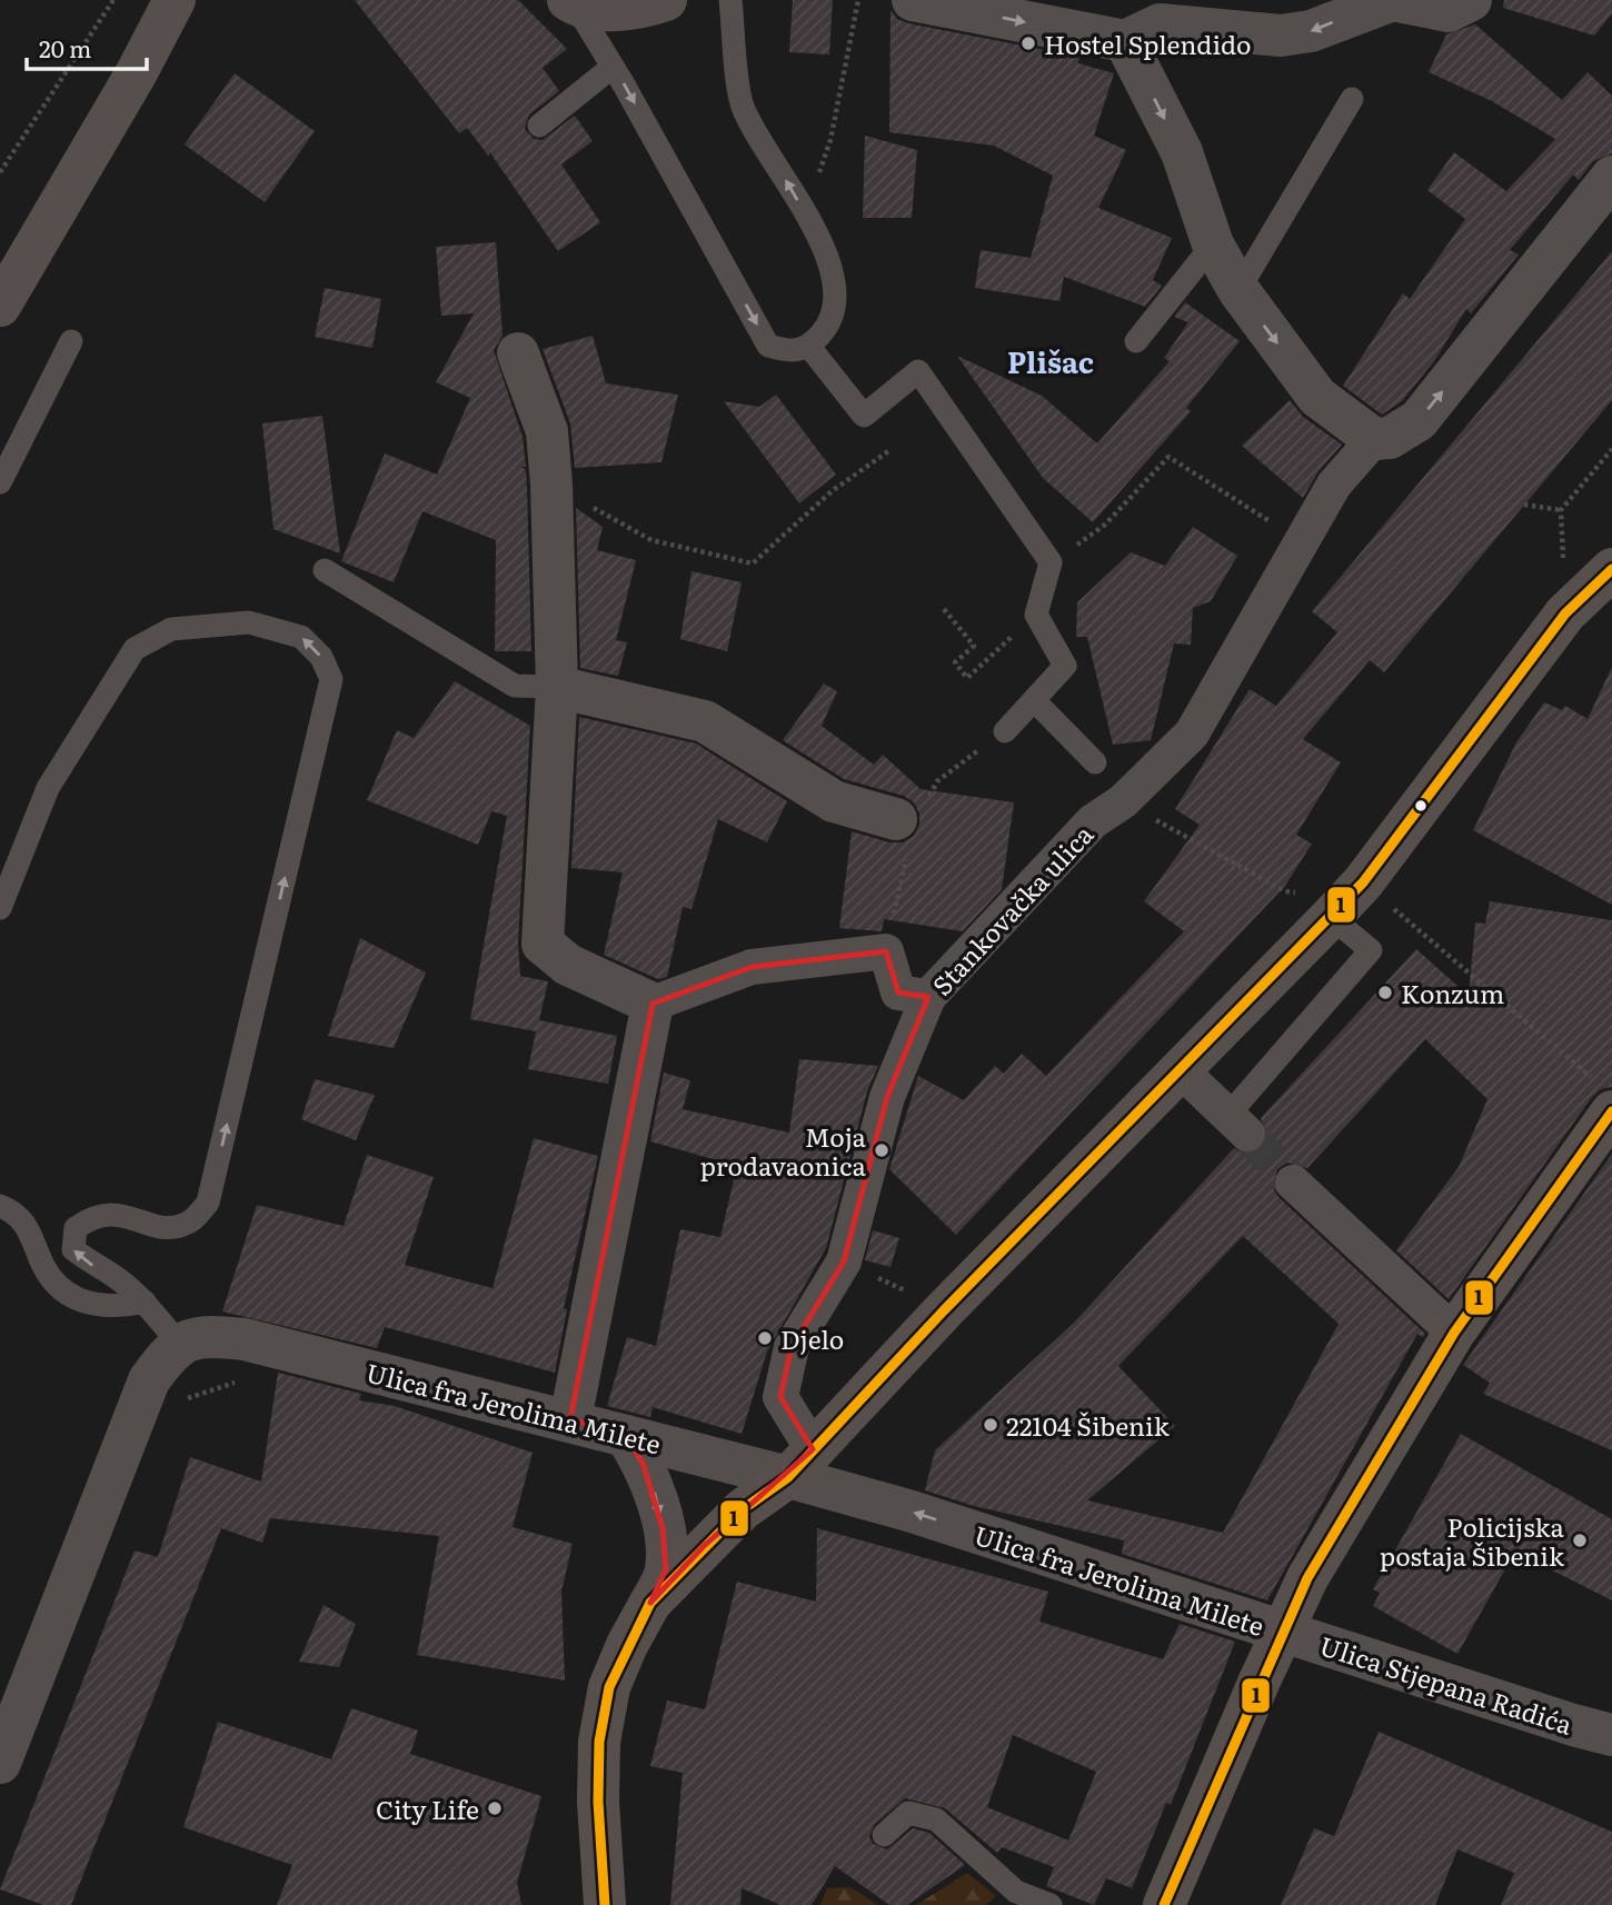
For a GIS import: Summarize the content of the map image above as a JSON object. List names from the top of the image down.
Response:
{
  "streets": {
    "street": ["Stankovačka ulica", "Ulica fra Jerolima Milete", "Ulica Stjepana Radića"]
  },
  "crossings": [
    ["Stankovačka ulica", "Ulica fra Jerolima Milete"],
    ["Ulica fra Jerolima Milete", "Ulica Stjepana Radića"]
  ],
  "one_way": ["Ulica fra Jerolima Milete"],
  "districts": ["Plišac"],
  "places": [
    "Hostel Splendido",
    "Konzum",
    "Moja prodavaonica",
    "Djelo",
    "22104 Šibenik",
    "Policijska postaja Šibenik",
    "City Life"
  ],
  "lines": ["transit line 1"],
  "scale_bar": "20 m"
}
